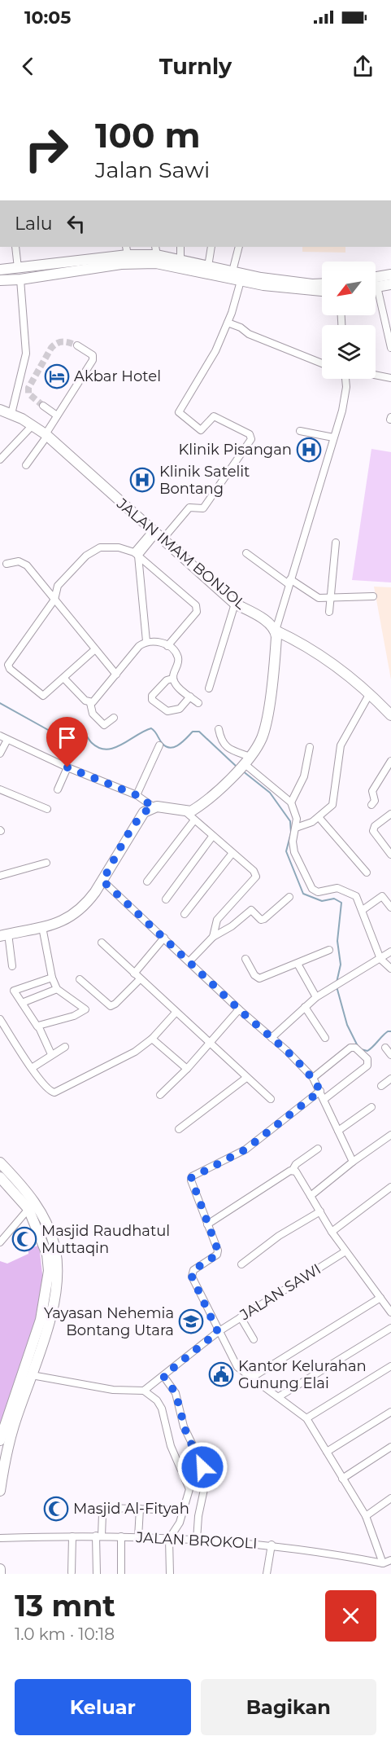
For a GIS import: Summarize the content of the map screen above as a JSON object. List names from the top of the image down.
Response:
{
  "streets": {
    "street": ["JALAN IMAM BONJOL", "JALAN SAWI", "JALAN BROKOLI"]
  },
  "places": {
    "hotel": ["Akbar Hotel"],
    "hospital": ["Klinik Pisangan", "Klinik Satelit Bontang"],
    "mosque": ["Masjid Raudhatul Muttaqin", "Masjid Al-Fityah"],
    "school or university": ["Yayasan Nehemia Bontang Utara"],
    "public building": ["Kantor Kelurahan Gunung Elai"]
  },
  "north": "bottom left",
  "page": {
    "status": "10:05",
    "header": "Turnly",
    "turn": ["100 m", "Jalan Sawi"],
    "then": "Lalu",
    "heading": ["13 mnt", "1.0 km · 10:18"],
    "buttons": ["Keluar", "Bagikan"]
  }
}
